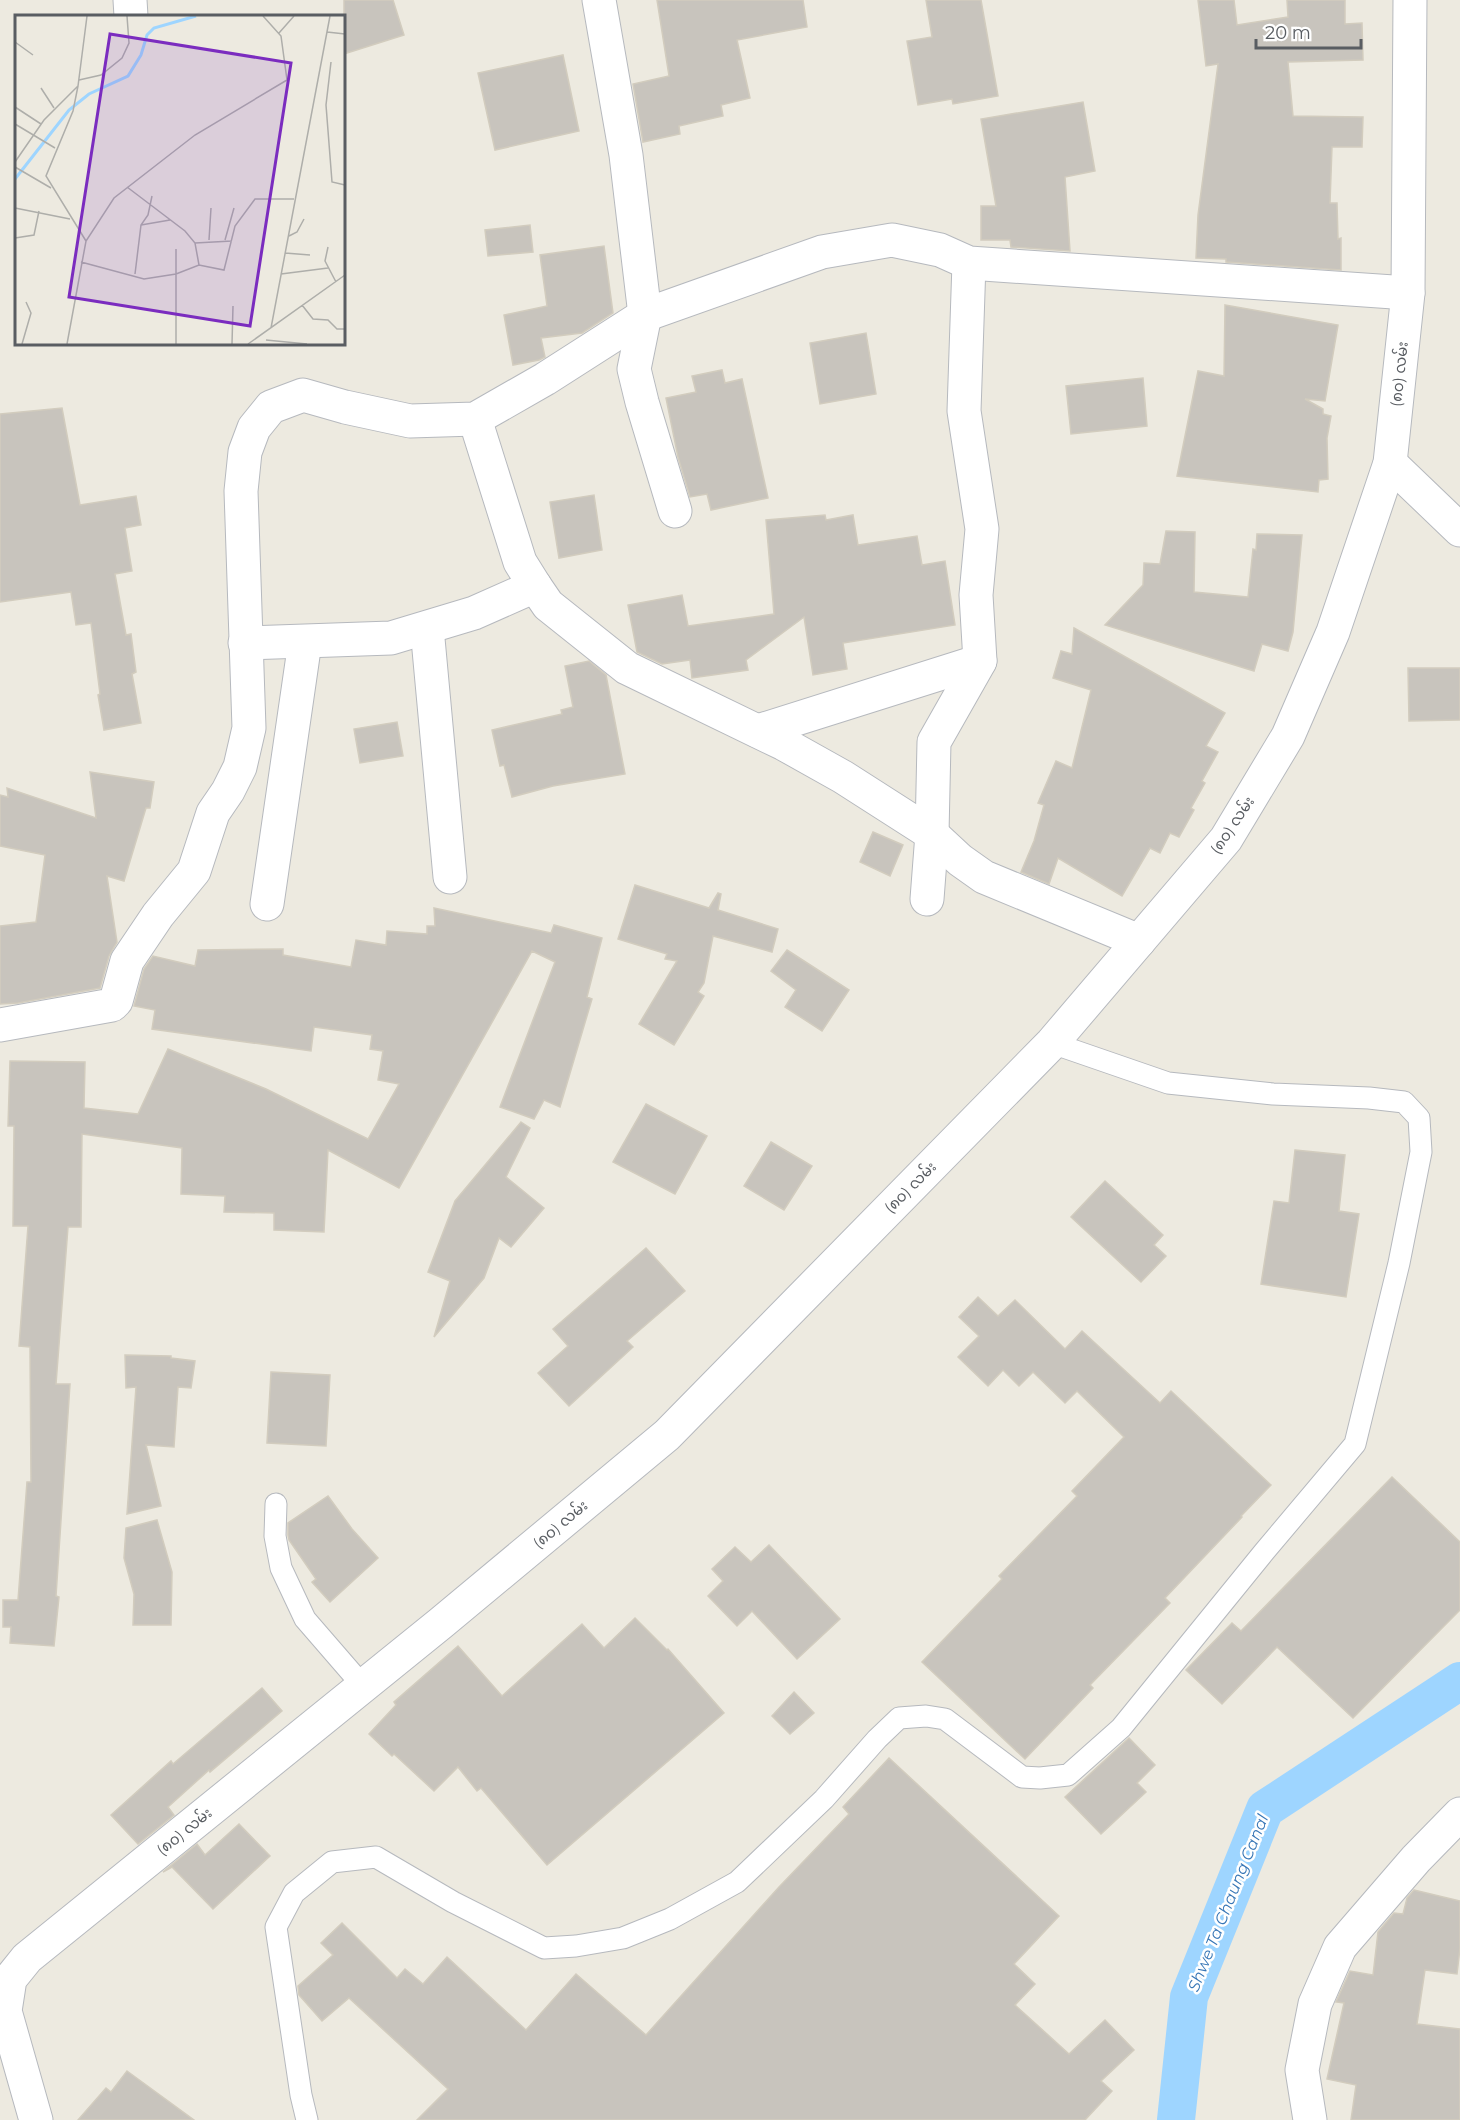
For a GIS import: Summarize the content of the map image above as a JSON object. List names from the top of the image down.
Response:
{
  "streets": {
    "street": ["(၈၀) လမ်း"]
  },
  "water": ["Shwe Ta Chaung Canal"],
  "scale_bar": "20 m"
}
